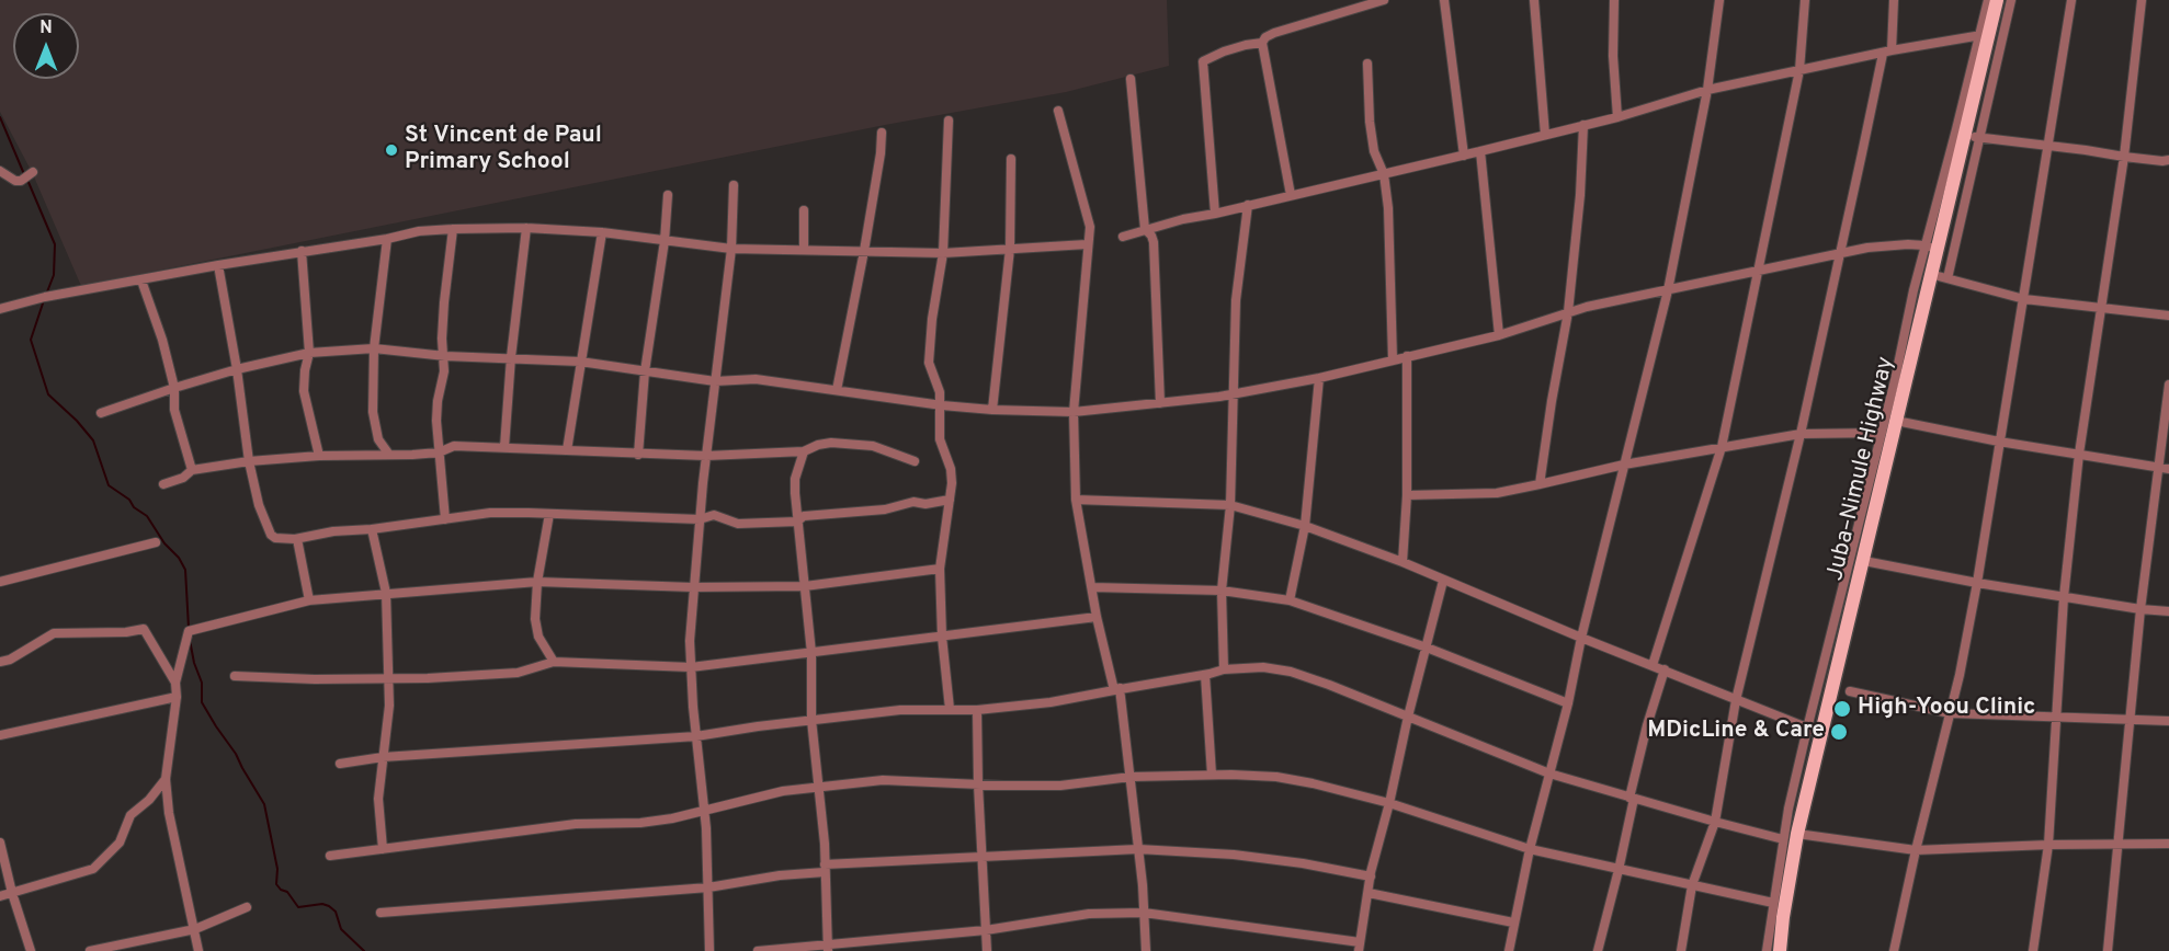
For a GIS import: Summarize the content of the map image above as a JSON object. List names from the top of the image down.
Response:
{
  "streets": {
    "main road": ["Juba–Nimule Highway"]
  },
  "places": ["St Vincent de Paul Primary School", "High-Yoou Clinic", "MDicLine & Care"],
  "north": "top"
}
